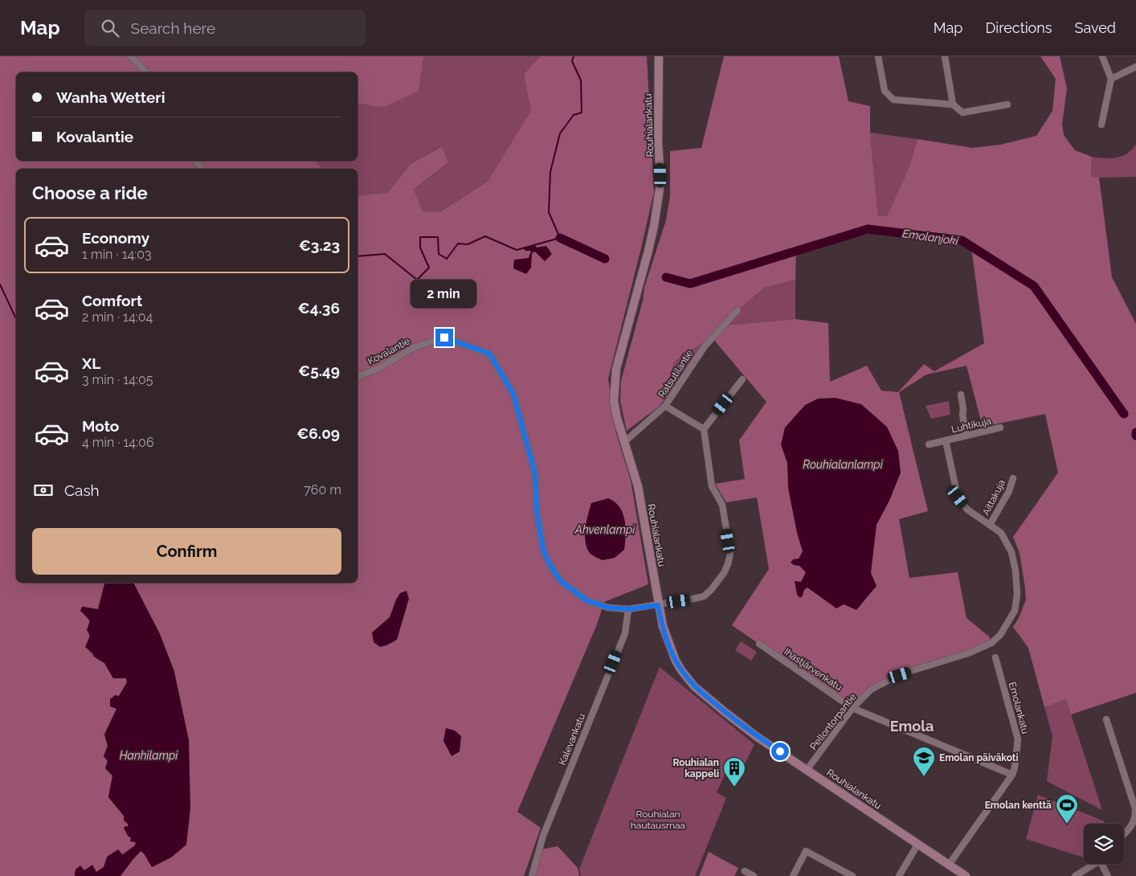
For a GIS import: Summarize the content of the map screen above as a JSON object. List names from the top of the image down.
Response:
{
  "streets": {
    "street": [
      "Rouhialankatu",
      "Kovalantie",
      "Ratsutilantie",
      "Luhtikuja",
      "Aittakuja",
      "Ihastjärvenkatu",
      "Emolankatu",
      "Pellontorpantie",
      "Kalevankatu"
    ]
  },
  "crossings": [
    ["Rouhialankatu", "Kovalantie"],
    ["Rouhialankatu", "Ratsutilantie"],
    ["Rouhialankatu", "Emolankatu"],
    ["Rouhialankatu", "Pellontorpantie"],
    ["Kovalantie", "Kalevankatu"],
    ["Luhtikuja", "Pellontorpantie"],
    ["Aittakuja", "Pellontorpantie"],
    ["Ihastjärvenkatu", "Emolankatu"],
    ["Ihastjärvenkatu", "Pellontorpantie"]
  ],
  "districts": ["Emola"],
  "water": [
    "Emolanjoki",
    "Rouhialanlampi",
    "Ahvenlampi",
    "Hanhilampi"
  ],
  "parks": ["Rouhialan hautausmaa"],
  "places": {
    "school or university": ["Emolan päiväkoti"],
    "building": ["Rouhialan kappeli"],
    "sports": ["Emolan kenttä"]
  },
  "page": {
    "header": "Map",
    "search": "Search here",
    "nav": ["Map", "Directions", "Saved"],
    "banner": ["Wanha Wetteri", "Kovalantie"],
    "heading": "Choose a ride",
    "list": [
      {
        "name": "Economy",
        "note": "1 min · 14:03",
        "value": "€3.23"
      },
      {
        "name": "Comfort",
        "note": "2 min · 14:04",
        "value": "€4.36"
      },
      {
        "name": "XL",
        "note": "3 min · 14:05",
        "value": "€5.49"
      },
      {
        "name": "Moto",
        "note": "4 min · 14:06",
        "value": "€6.09"
      }
    ],
    "bubble": "2 min",
    "pay": ["Cash", "760 m"],
    "buttons": "Confirm"
  }
}
